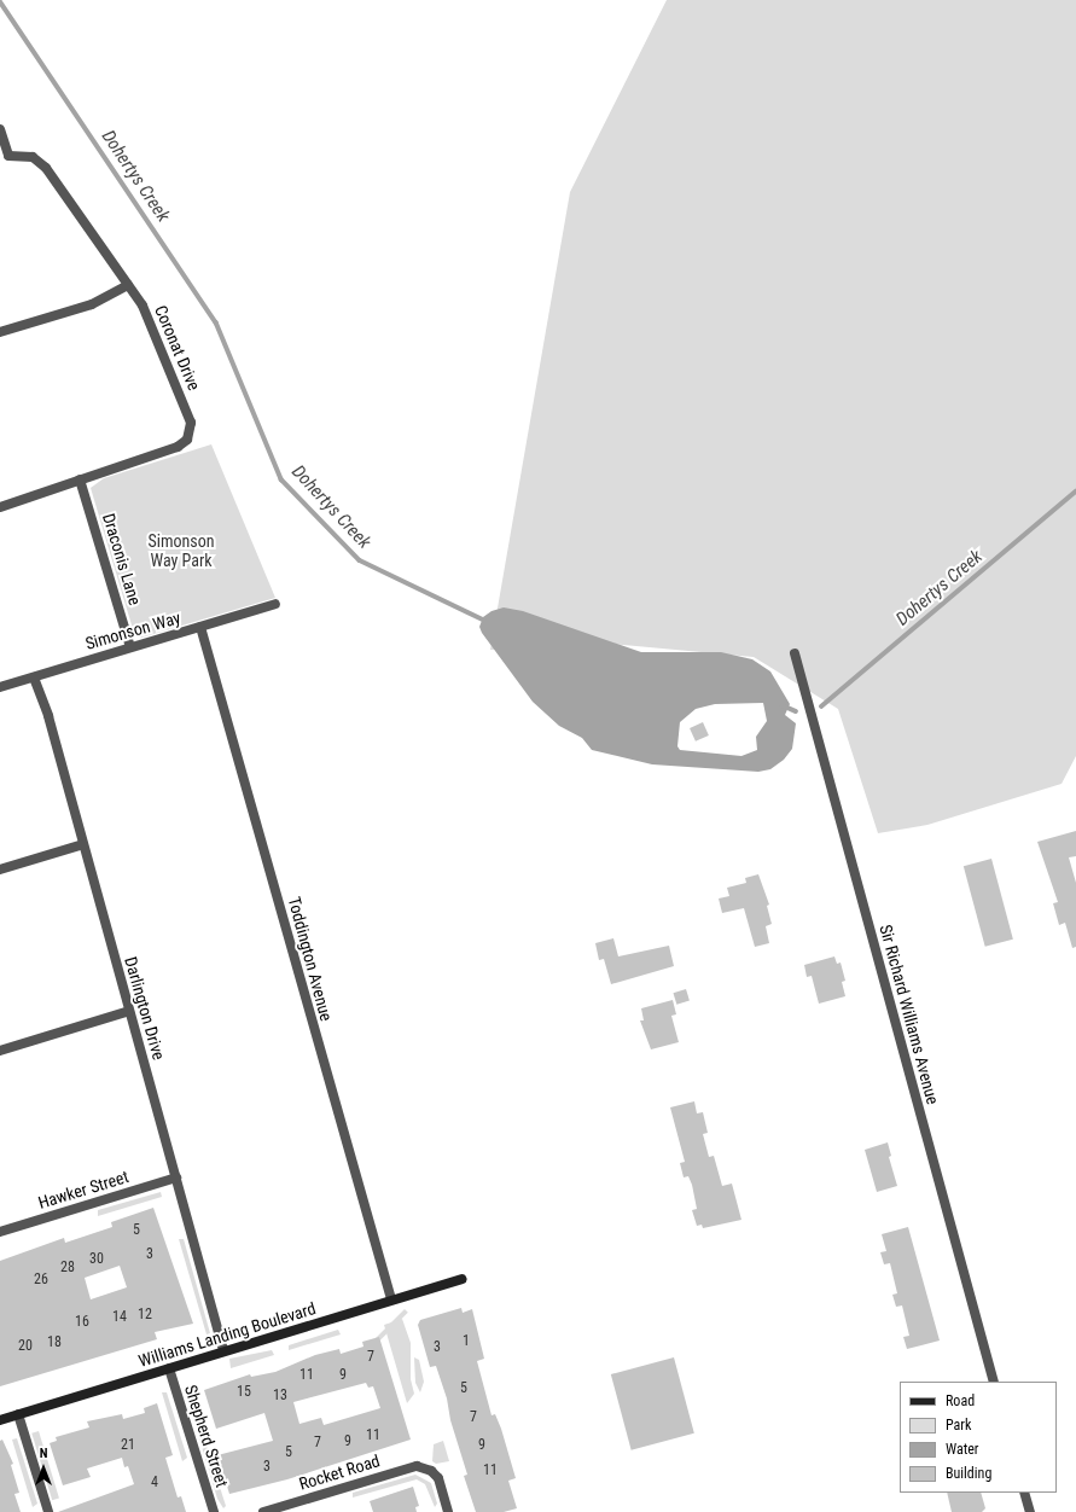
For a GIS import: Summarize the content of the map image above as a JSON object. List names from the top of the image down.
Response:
{
  "streets": {
    "street": [
      "Coronat Drive",
      "Draconis Lane",
      "Simonson Way",
      "Toddington Avenue",
      "Darlington Drive",
      "Sir Richard Williams Avenue",
      "Hawker Street",
      "Williams Landing Boulevard",
      "Shepherd Street",
      "Rocket Road"
    ]
  },
  "crossings": [
    ["Coronat Drive", "Draconis Lane"],
    ["Draconis Lane", "Simonson Way"],
    ["Simonson Way", "Toddington Avenue"],
    ["Simonson Way", "Darlington Drive"],
    ["Toddington Avenue", "Williams Landing Boulevard"],
    ["Darlington Drive", "Hawker Street"],
    ["Darlington Drive", "Williams Landing Boulevard"],
    ["Williams Landing Boulevard", "Shepherd Street"]
  ],
  "water": ["Dohertys Creek"],
  "parks": ["Simonson Way Park"],
  "house_numbers": [
    "5",
    "3",
    "30",
    "28",
    "26",
    "12",
    "14",
    "16",
    "1",
    "18",
    "20",
    "3",
    "7",
    "11",
    "9",
    "5",
    "15",
    "13",
    "7",
    "11",
    "9",
    "7",
    "21",
    "9",
    "5",
    "3",
    "11",
    "4"
  ],
  "legend": [
    "Road",
    "Park",
    "Water",
    "Building"
  ],
  "north": "top"
}
